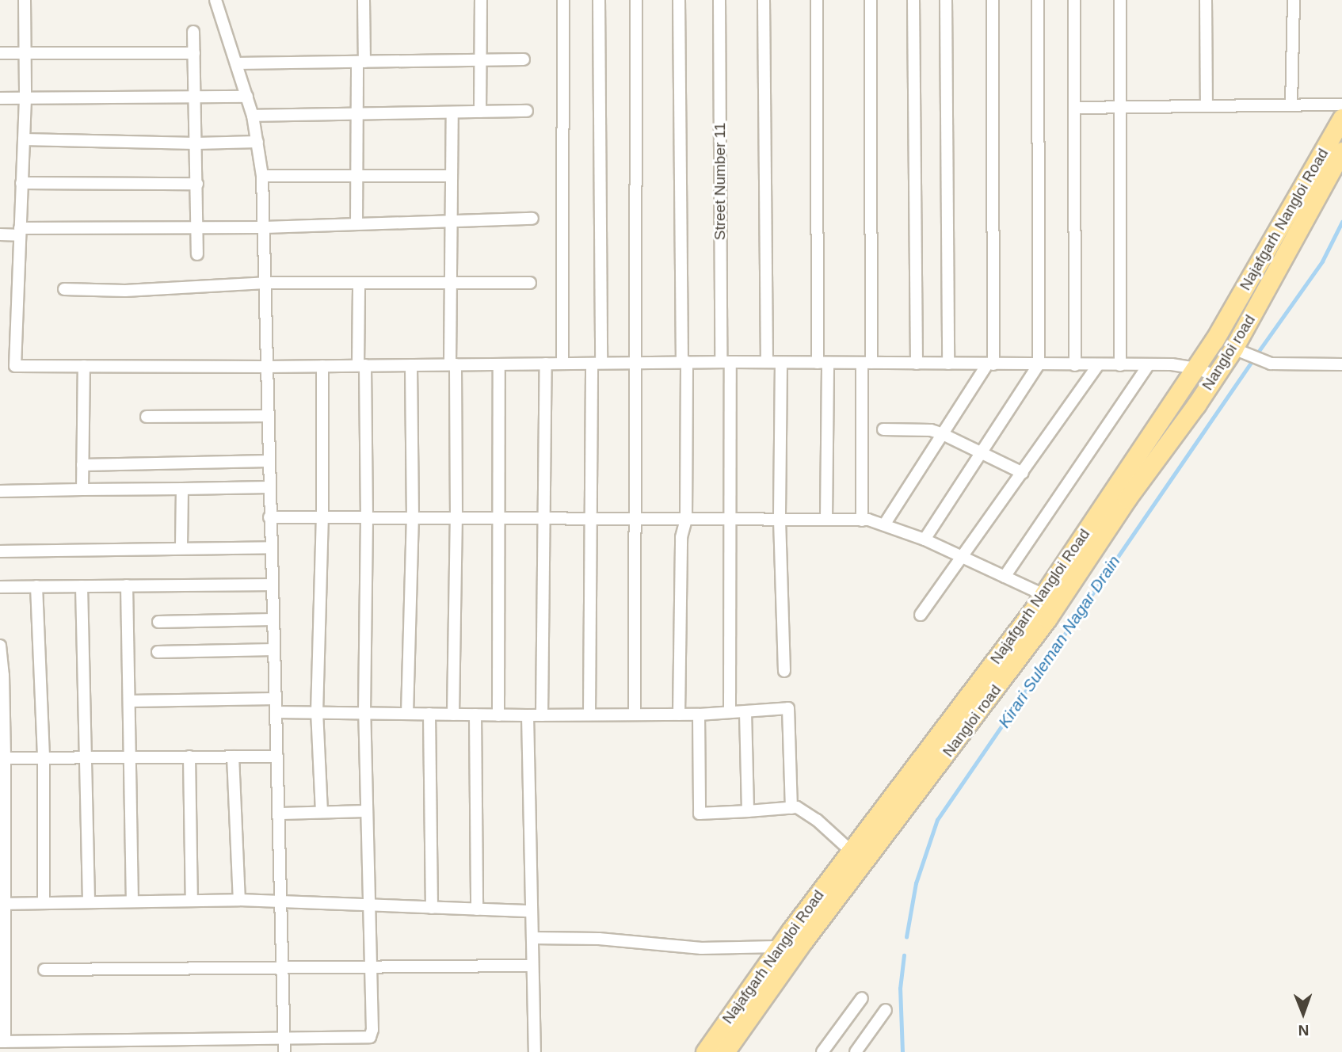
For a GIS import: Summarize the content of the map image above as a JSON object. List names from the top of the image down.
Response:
{
  "streets": {
    "main road": ["Najafgarh Nangloi Road", "Nangloi road"],
    "street": ["Street Number 11"]
  },
  "water": ["Kirari Suleman Nagar Drain"],
  "north": "bottom"
}
